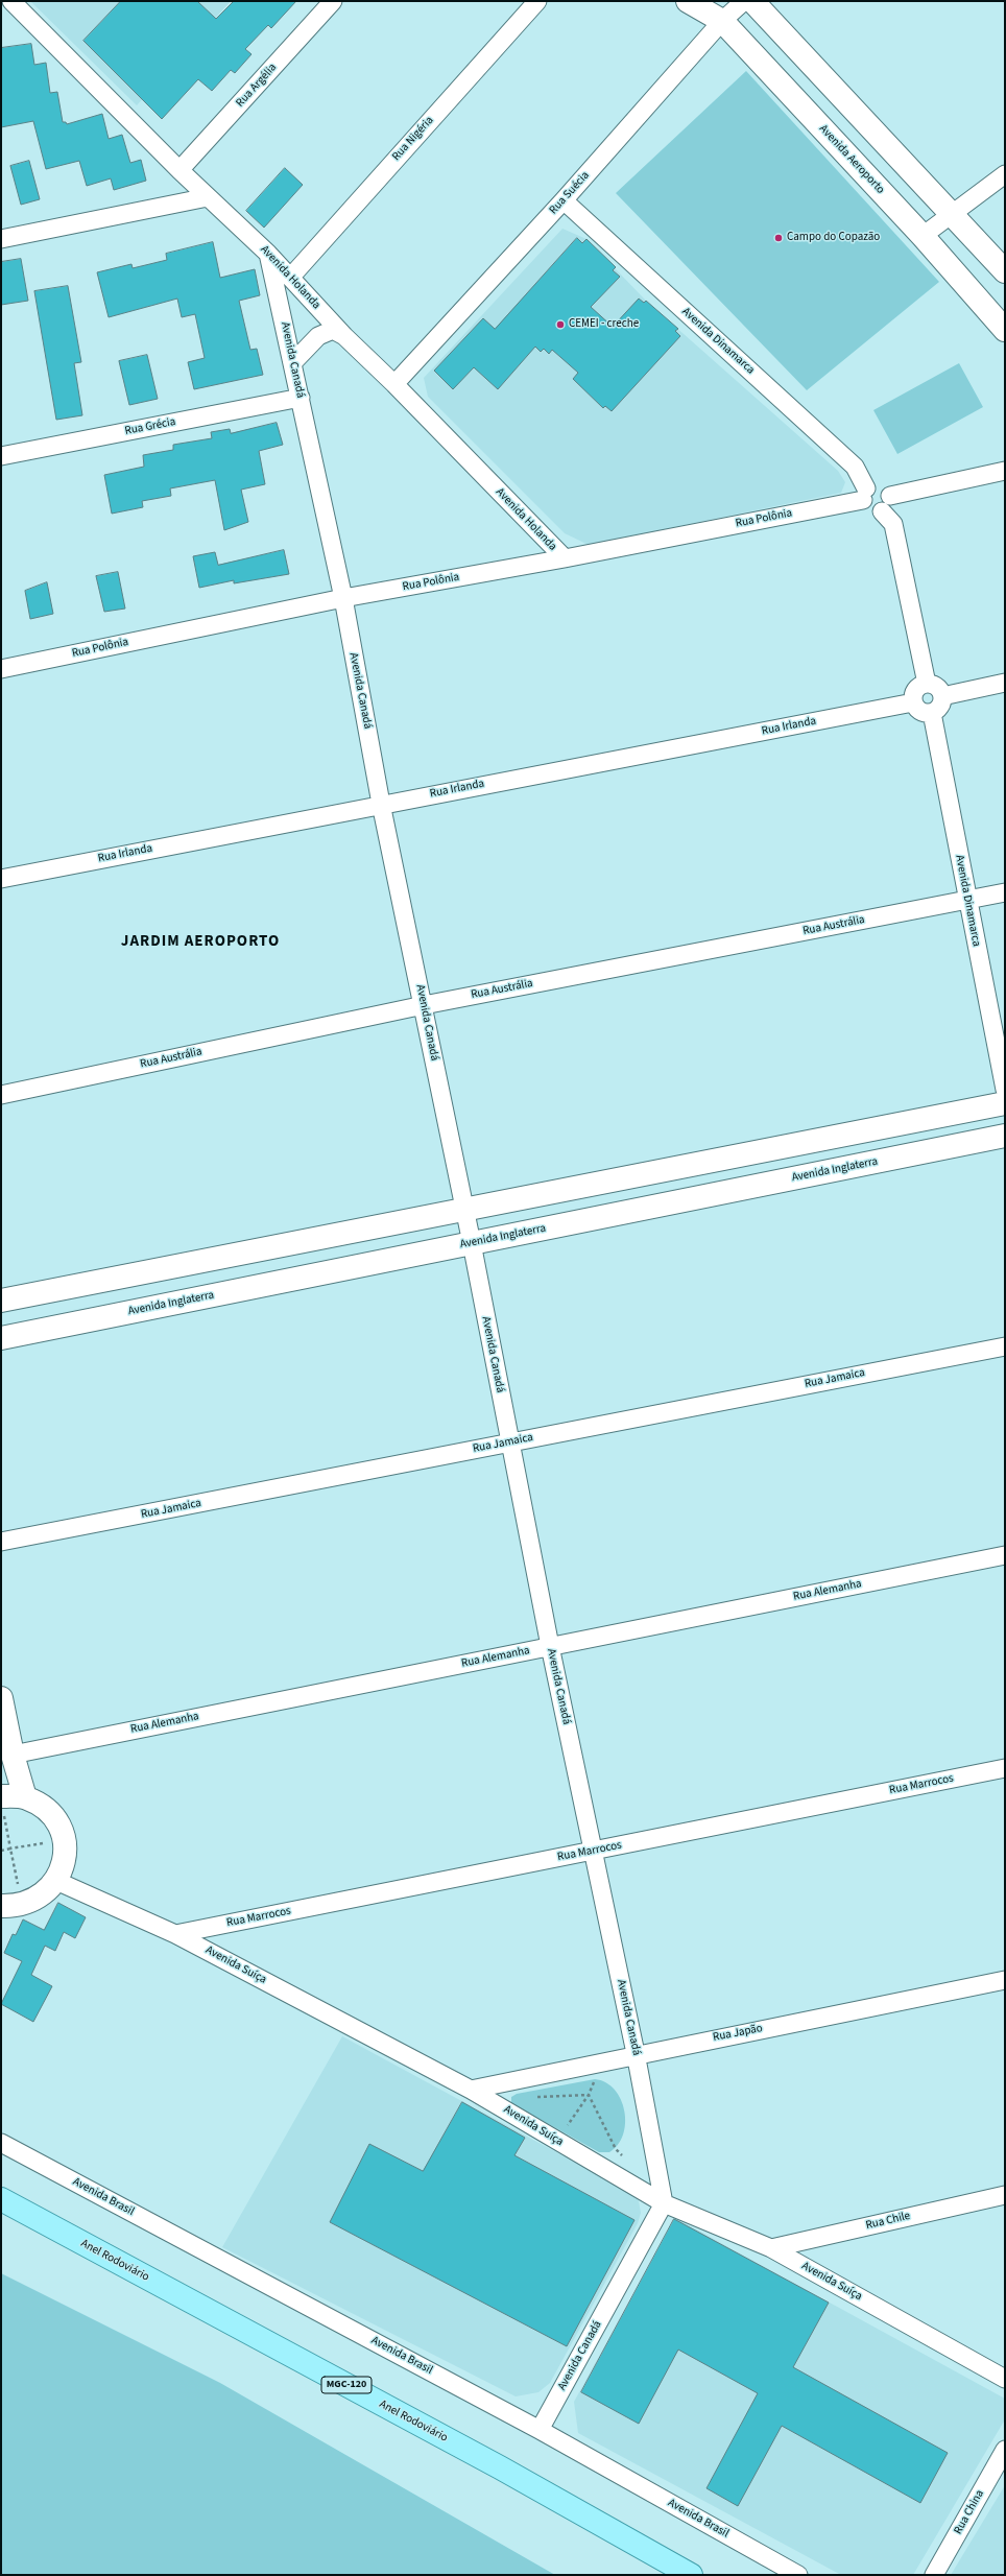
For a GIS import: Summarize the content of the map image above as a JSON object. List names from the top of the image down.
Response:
{
  "streets": {
    "main road": ["Anel Rodoviário", "MGC-120"],
    "street": [
      "Rua Argélia",
      "Rua Nigéria",
      "Avenida Aeroporto",
      "Rua Suécia",
      "Avenida Holanda",
      "Avenida Dinamarca",
      "Avenida Canadá",
      "Rua Grécia",
      "Rua Polônia",
      "Rua Irlanda",
      "Rua Austrália",
      "Avenida Inglaterra",
      "Rua Jamaica",
      "Rua Alemanha",
      "Rua Marrocos",
      "Avenida Suíça",
      "Rua Japão",
      "Avenida Brasil",
      "Rua Chile",
      "Rua China"
    ]
  },
  "crossings": [
    ["Rua Argélia", "Avenida Holanda"],
    ["Rua Nigéria", "Avenida Holanda"],
    ["Avenida Aeroporto", "Rua Suécia"],
    ["Rua Suécia", "Avenida Holanda"],
    ["Rua Suécia", "Avenida Dinamarca"],
    ["Avenida Holanda", "Avenida Canadá"],
    ["Avenida Holanda", "Rua Polônia"],
    ["Avenida Dinamarca", "Rua Polônia"],
    ["Avenida Dinamarca", "Rua Irlanda"],
    ["Avenida Dinamarca", "Rua Austrália"],
    ["Avenida Canadá", "Rua Grécia"],
    ["Avenida Canadá", "Rua Polônia"],
    ["Avenida Canadá", "Rua Irlanda"],
    ["Avenida Canadá", "Rua Austrália"],
    ["Avenida Canadá", "Avenida Inglaterra"],
    ["Avenida Canadá", "Rua Jamaica"],
    ["Avenida Canadá", "Rua Alemanha"],
    ["Avenida Canadá", "Rua Marrocos"],
    ["Avenida Canadá", "Avenida Suíça"],
    ["Avenida Canadá", "Rua Japão"],
    ["Avenida Canadá", "Avenida Brasil"],
    ["Rua Marrocos", "Avenida Suíça"],
    ["Avenida Suíça", "Rua Japão"],
    ["Avenida Suíça", "Rua Chile"]
  ],
  "districts": ["JARDIM AEROPORTO"],
  "places": ["Campo do Copazão", "CEMEI - creche"]
}
